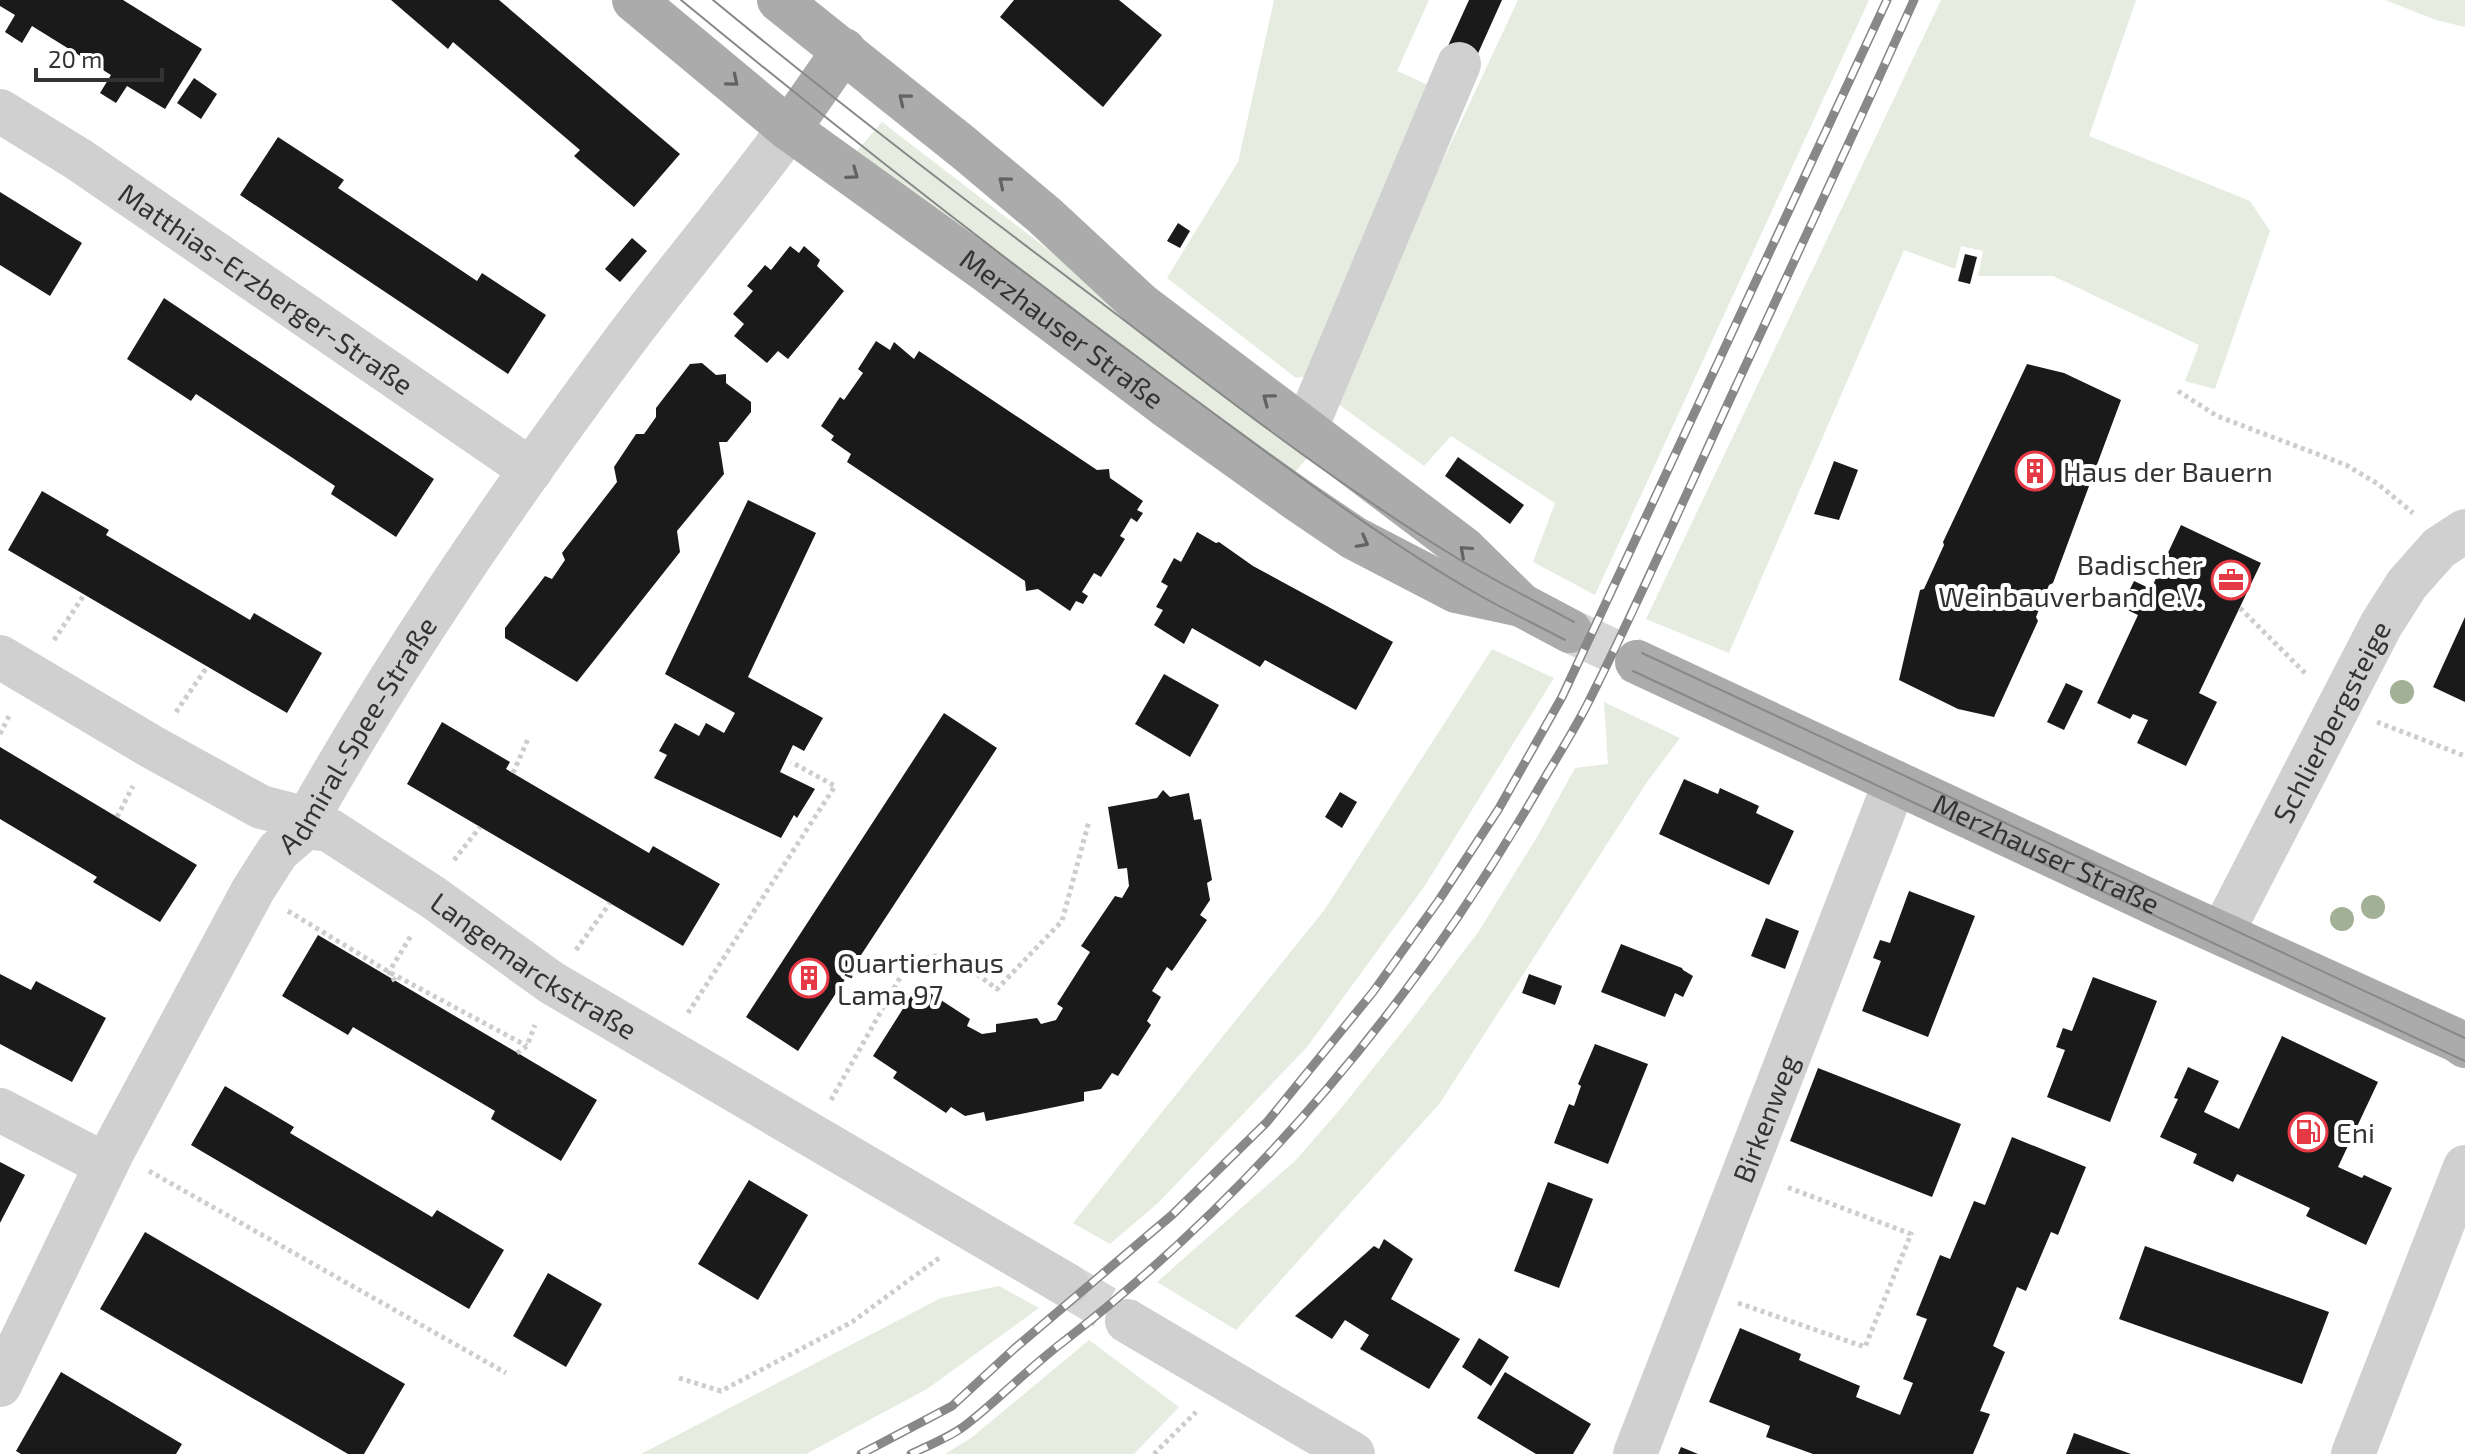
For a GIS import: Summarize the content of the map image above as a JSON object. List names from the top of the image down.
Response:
{
  "streets": {
    "main road": ["Merzhauser Straße"],
    "street": [
      "Matthias-Erzberger-Straße",
      "Schlierbergsteige",
      "Admiral-Spee-Straße",
      "Langemarckstraße",
      "Birkenweg"
    ]
  },
  "crossings": [
    ["Matthias-Erzberger-Straße", "Admiral-Spee-Straße"],
    ["Merzhauser Straße", "Schlierbergsteige"],
    ["Merzhauser Straße", "Admiral-Spee-Straße"],
    ["Merzhauser Straße", "Birkenweg"],
    ["Admiral-Spee-Straße", "Langemarckstraße"]
  ],
  "places": {
    "building": ["Haus der Bauern", "Quartierhaus Lama 97"],
    "office": ["Badischer Weinbauverband e.V."],
    "fuel station": ["Eni"]
  },
  "scale_bar": "20 m"
}
